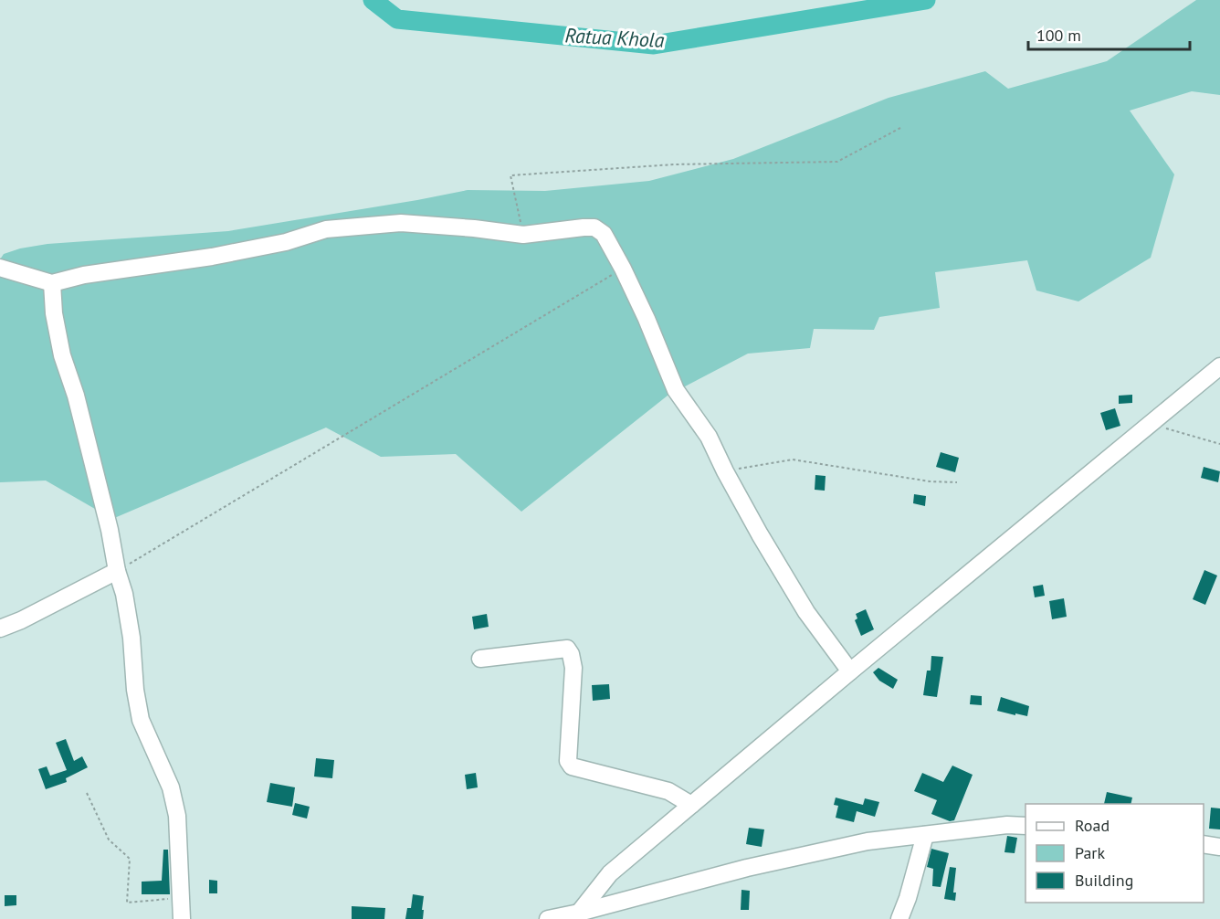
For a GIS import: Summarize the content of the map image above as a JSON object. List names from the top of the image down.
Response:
{
  "water": ["Ratua Khola"],
  "legend": ["Road", "Park", "Building"],
  "scale_bar": "100 m"
}
